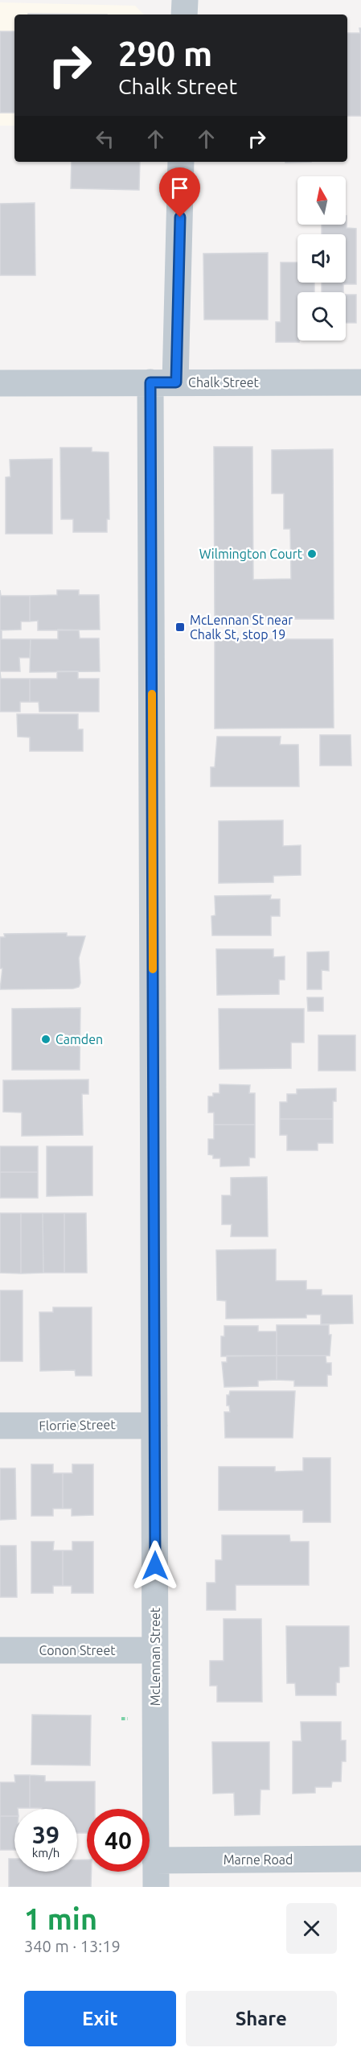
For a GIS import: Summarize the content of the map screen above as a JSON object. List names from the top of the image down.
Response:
{
  "streets": {
    "street": [
      "Chalk Street",
      "Florrie Street",
      "Conon Street",
      "McLennan Street",
      "Marne Road"
    ]
  },
  "crossings": [
    ["Chalk Street", "McLennan Street"],
    ["Florrie Street", "McLennan Street"],
    ["Conon Street", "McLennan Street"],
    ["McLennan Street", "Marne Road"]
  ],
  "places": {
    "other": ["Wilmington Court", "Camden"],
    "transit": ["McLennan St near Chalk St, stop 19"]
  },
  "north": "top",
  "page": {
    "turn": ["290 m", "Chalk Street"],
    "speed": "39 km/h",
    "limit": "40",
    "heading": ["1 min", "340 m · 13:19"],
    "buttons": ["Exit", "Share"]
  }
}
